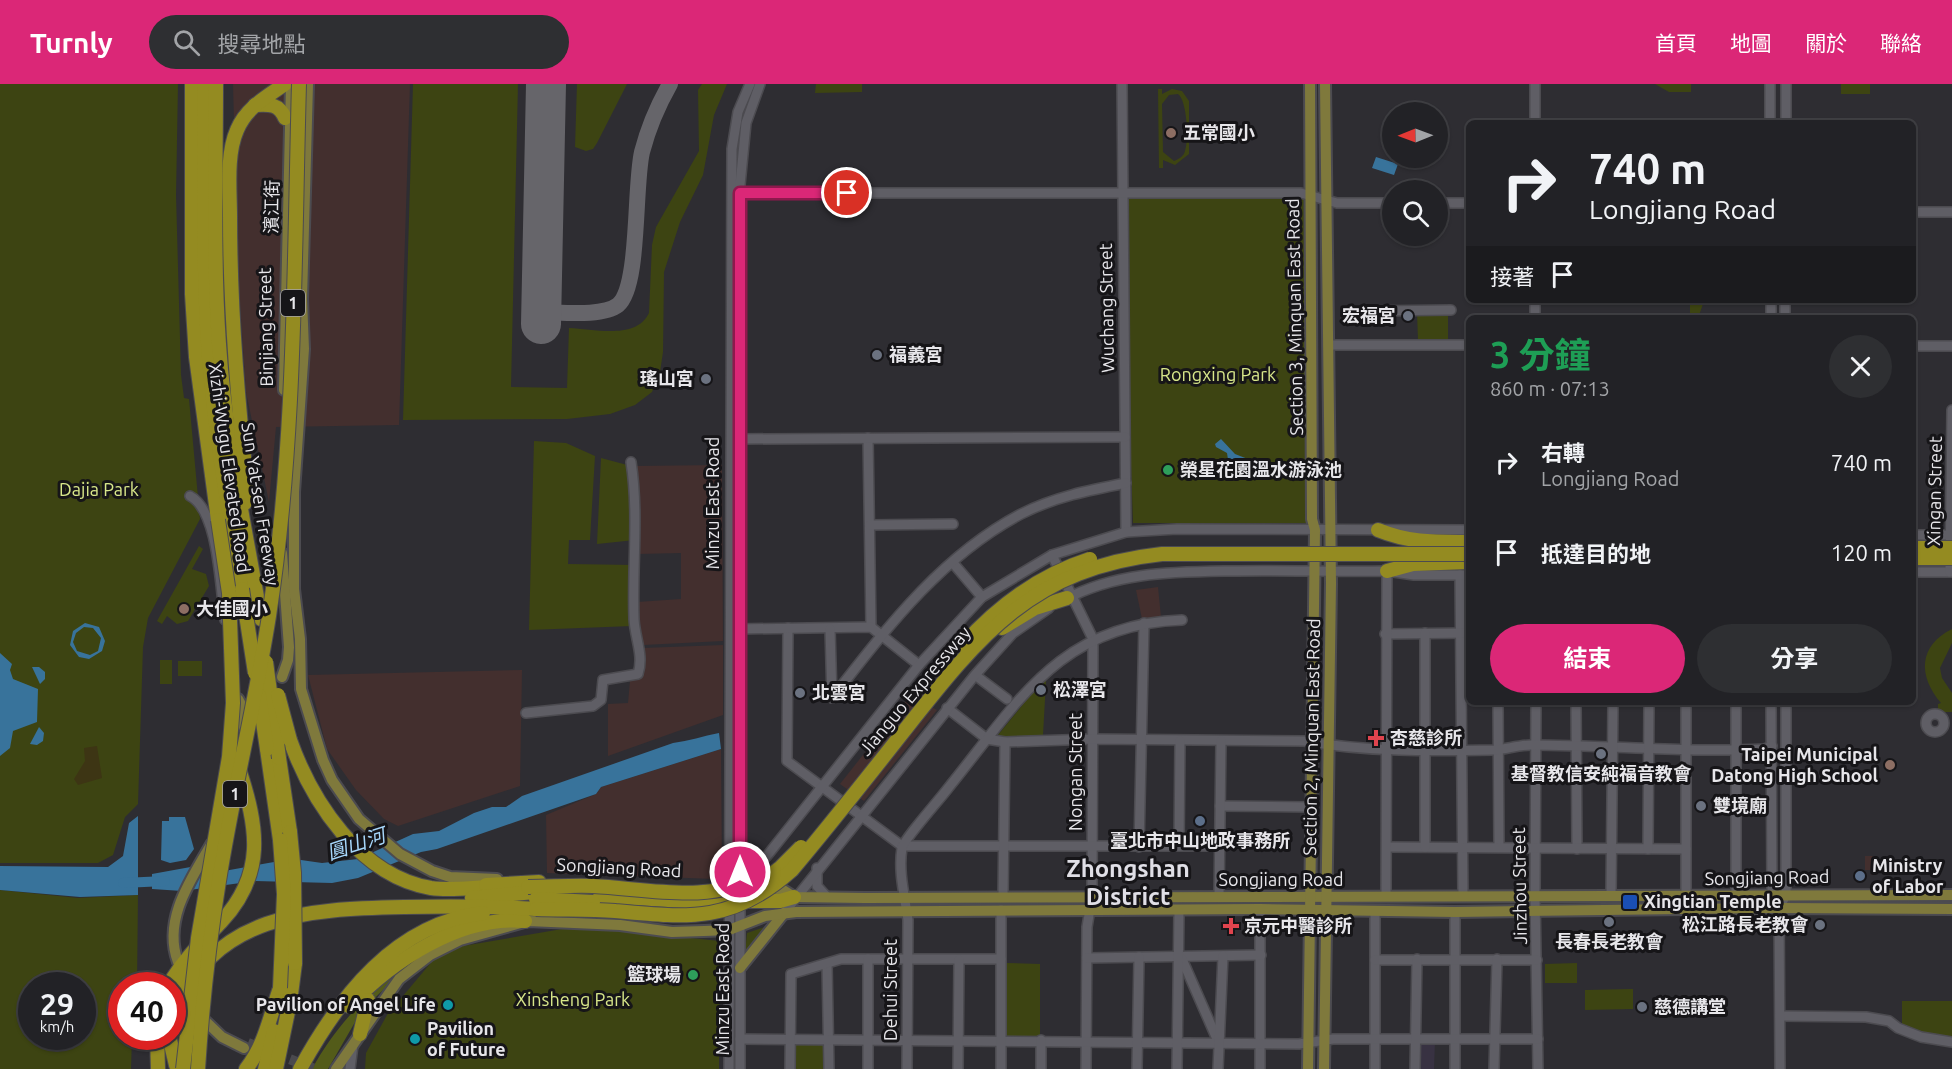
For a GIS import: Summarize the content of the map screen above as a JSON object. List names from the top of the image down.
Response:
{
  "streets": {
    "highway": [
      "1",
      "Xizhi-Wugu Elevated Road",
      "Sun Yat-sen Freeway",
      "Jianguo Expressway"
    ],
    "main road": [
      "濱江街",
      "Section 3, Minquan East Road",
      "Binjiang Street",
      "Section 2, Minquan East Road",
      "Songjiang Road"
    ],
    "street": [
      "Wuchang Street",
      "Xingan Street",
      "Minzu East Road",
      "Nongan Street",
      "Jinzhou Street",
      "Dehui Street"
    ]
  },
  "crossings": [
    ["濱江街", "Binjiang Street"],
    ["Section 3, Minquan East Road", "Section 2, Minquan East Road"],
    ["Binjiang Street", "Songjiang Road"],
    ["Minzu East Road", "Songjiang Road"],
    ["Section 2, Minquan East Road", "Songjiang Road"],
    ["Nongan Street", "Songjiang Road"],
    ["Songjiang Road", "Jinzhou Street"],
    ["Songjiang Road", "Dehui Street"]
  ],
  "districts": ["Zhongshan District"],
  "water": ["圓山河"],
  "parks": ["Rongxing Park", "Dajia Park", "Xinsheng Park"],
  "places": {
    "other": [
      "五常國小",
      "宏福宮",
      "福義宮",
      "瑤山宮",
      "榮星花園溫水游泳池",
      "大佳國小",
      "松澤宮",
      "北雲宮",
      "基督教信安純福音教會",
      "Taipei Municipal Datong High School",
      "雙境廟",
      "臺北市中山地政事務所",
      "Ministry of Labor",
      "長春長老教會",
      "松江路長老教會",
      "籃球場",
      "Pavilion of Angel Life",
      "慈德講堂",
      "Pavilion of Future"
    ],
    "health": ["杏慈診所", "京元中醫診所"],
    "transit": ["Xingtian Temple"]
  },
  "north": "left",
  "page": {
    "header": "Turnly",
    "search": "搜尋地點",
    "nav": [
      "首頁",
      "地圖",
      "關於",
      "聯絡"
    ],
    "turn": ["740 m", "Longjiang Road"],
    "then": "接著",
    "heading": ["3 分鐘", "860 m · 07:13"],
    "list": [
      {
        "name": "右轉",
        "note": "Longjiang Road",
        "value": "740 m"
      },
      {
        "name": "抵達目的地",
        "value": "120 m"
      }
    ],
    "buttons": ["結束", "分享"],
    "speed": "29 km/h",
    "limit": "40"
  }
}
